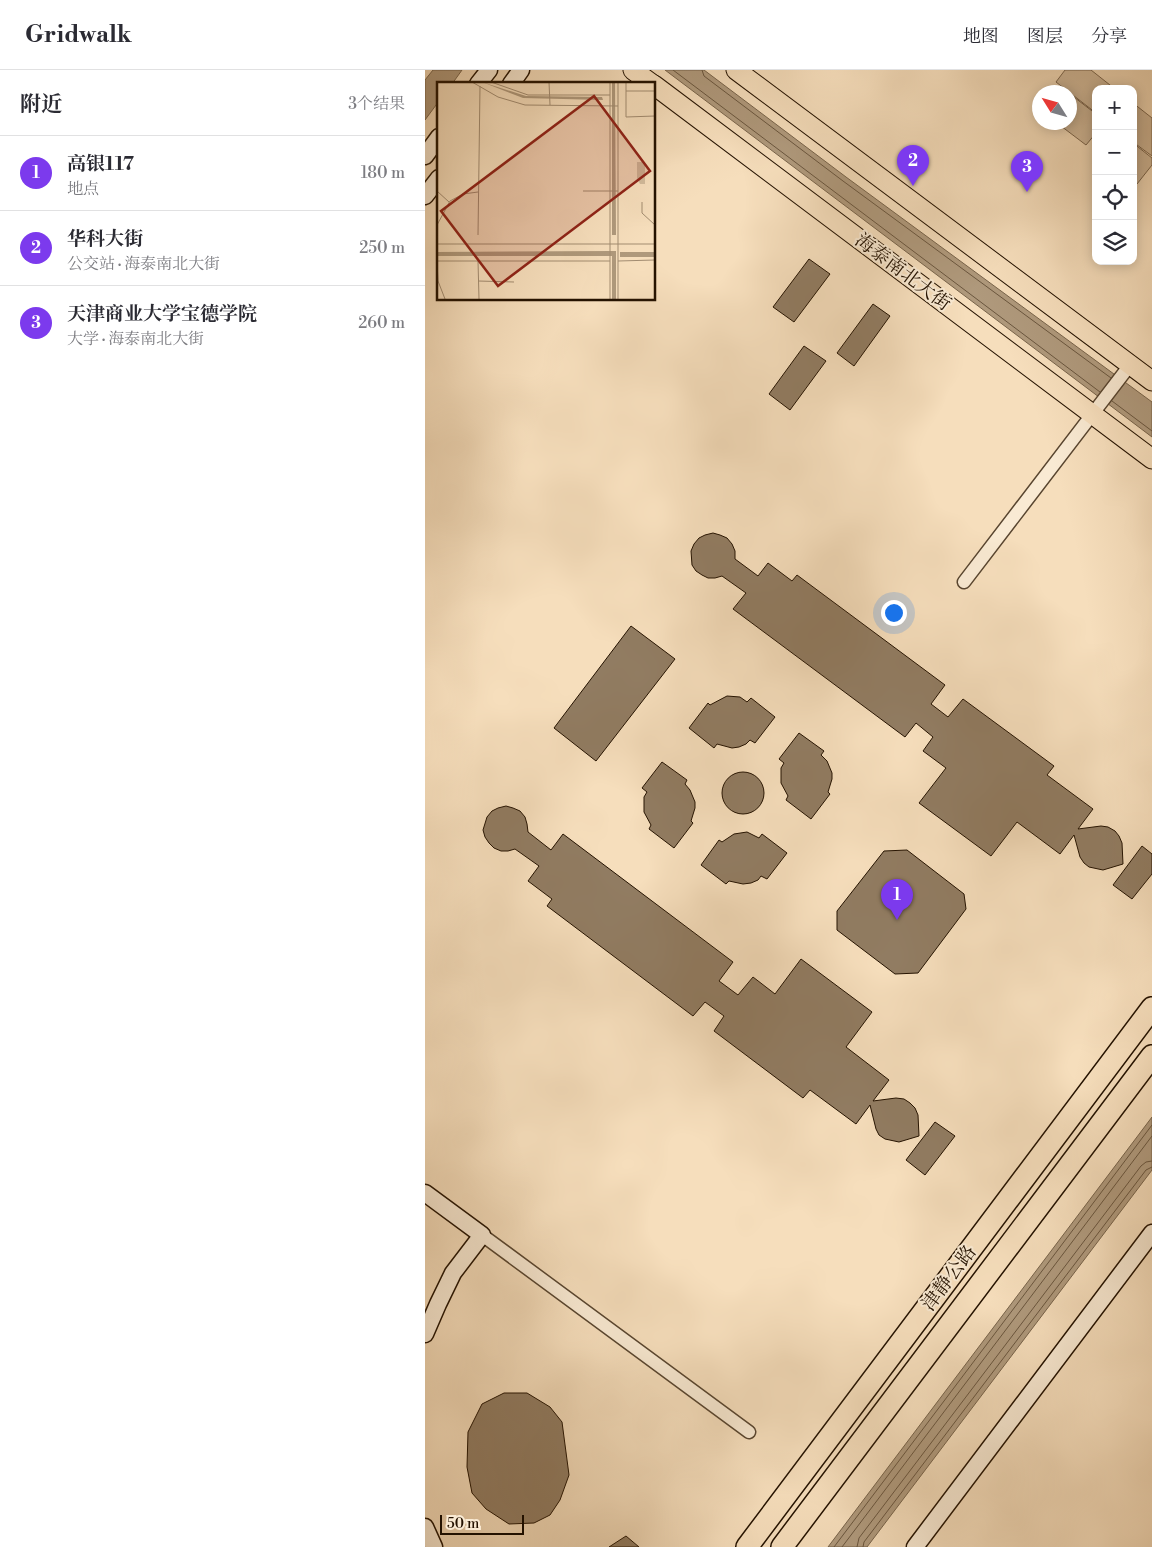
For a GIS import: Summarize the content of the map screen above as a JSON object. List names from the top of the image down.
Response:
{
  "streets": {
    "highway": ["津静公路"],
    "main road": ["海泰南北大街"]
  },
  "scale_bar": "50 m",
  "north": "top left",
  "page": {
    "header": "Gridwalk",
    "nav": ["地图", "图层", "分享"],
    "heading": ["附近", "3个结果"],
    "map_buttons": ["+", "−"],
    "list": [
      {
        "mark": "1",
        "name": "高银117",
        "note": "地点",
        "value": "180 m"
      },
      {
        "mark": "2",
        "name": "华科大街",
        "note": "公交站 · 海泰南北大街",
        "value": "250 m"
      },
      {
        "mark": "3",
        "name": "天津商业大学宝德学院",
        "note": "大学 · 海泰南北大街",
        "value": "260 m"
      }
    ],
    "pins": ["2", "3", "1"],
    "scale": "50 m"
  }
}
